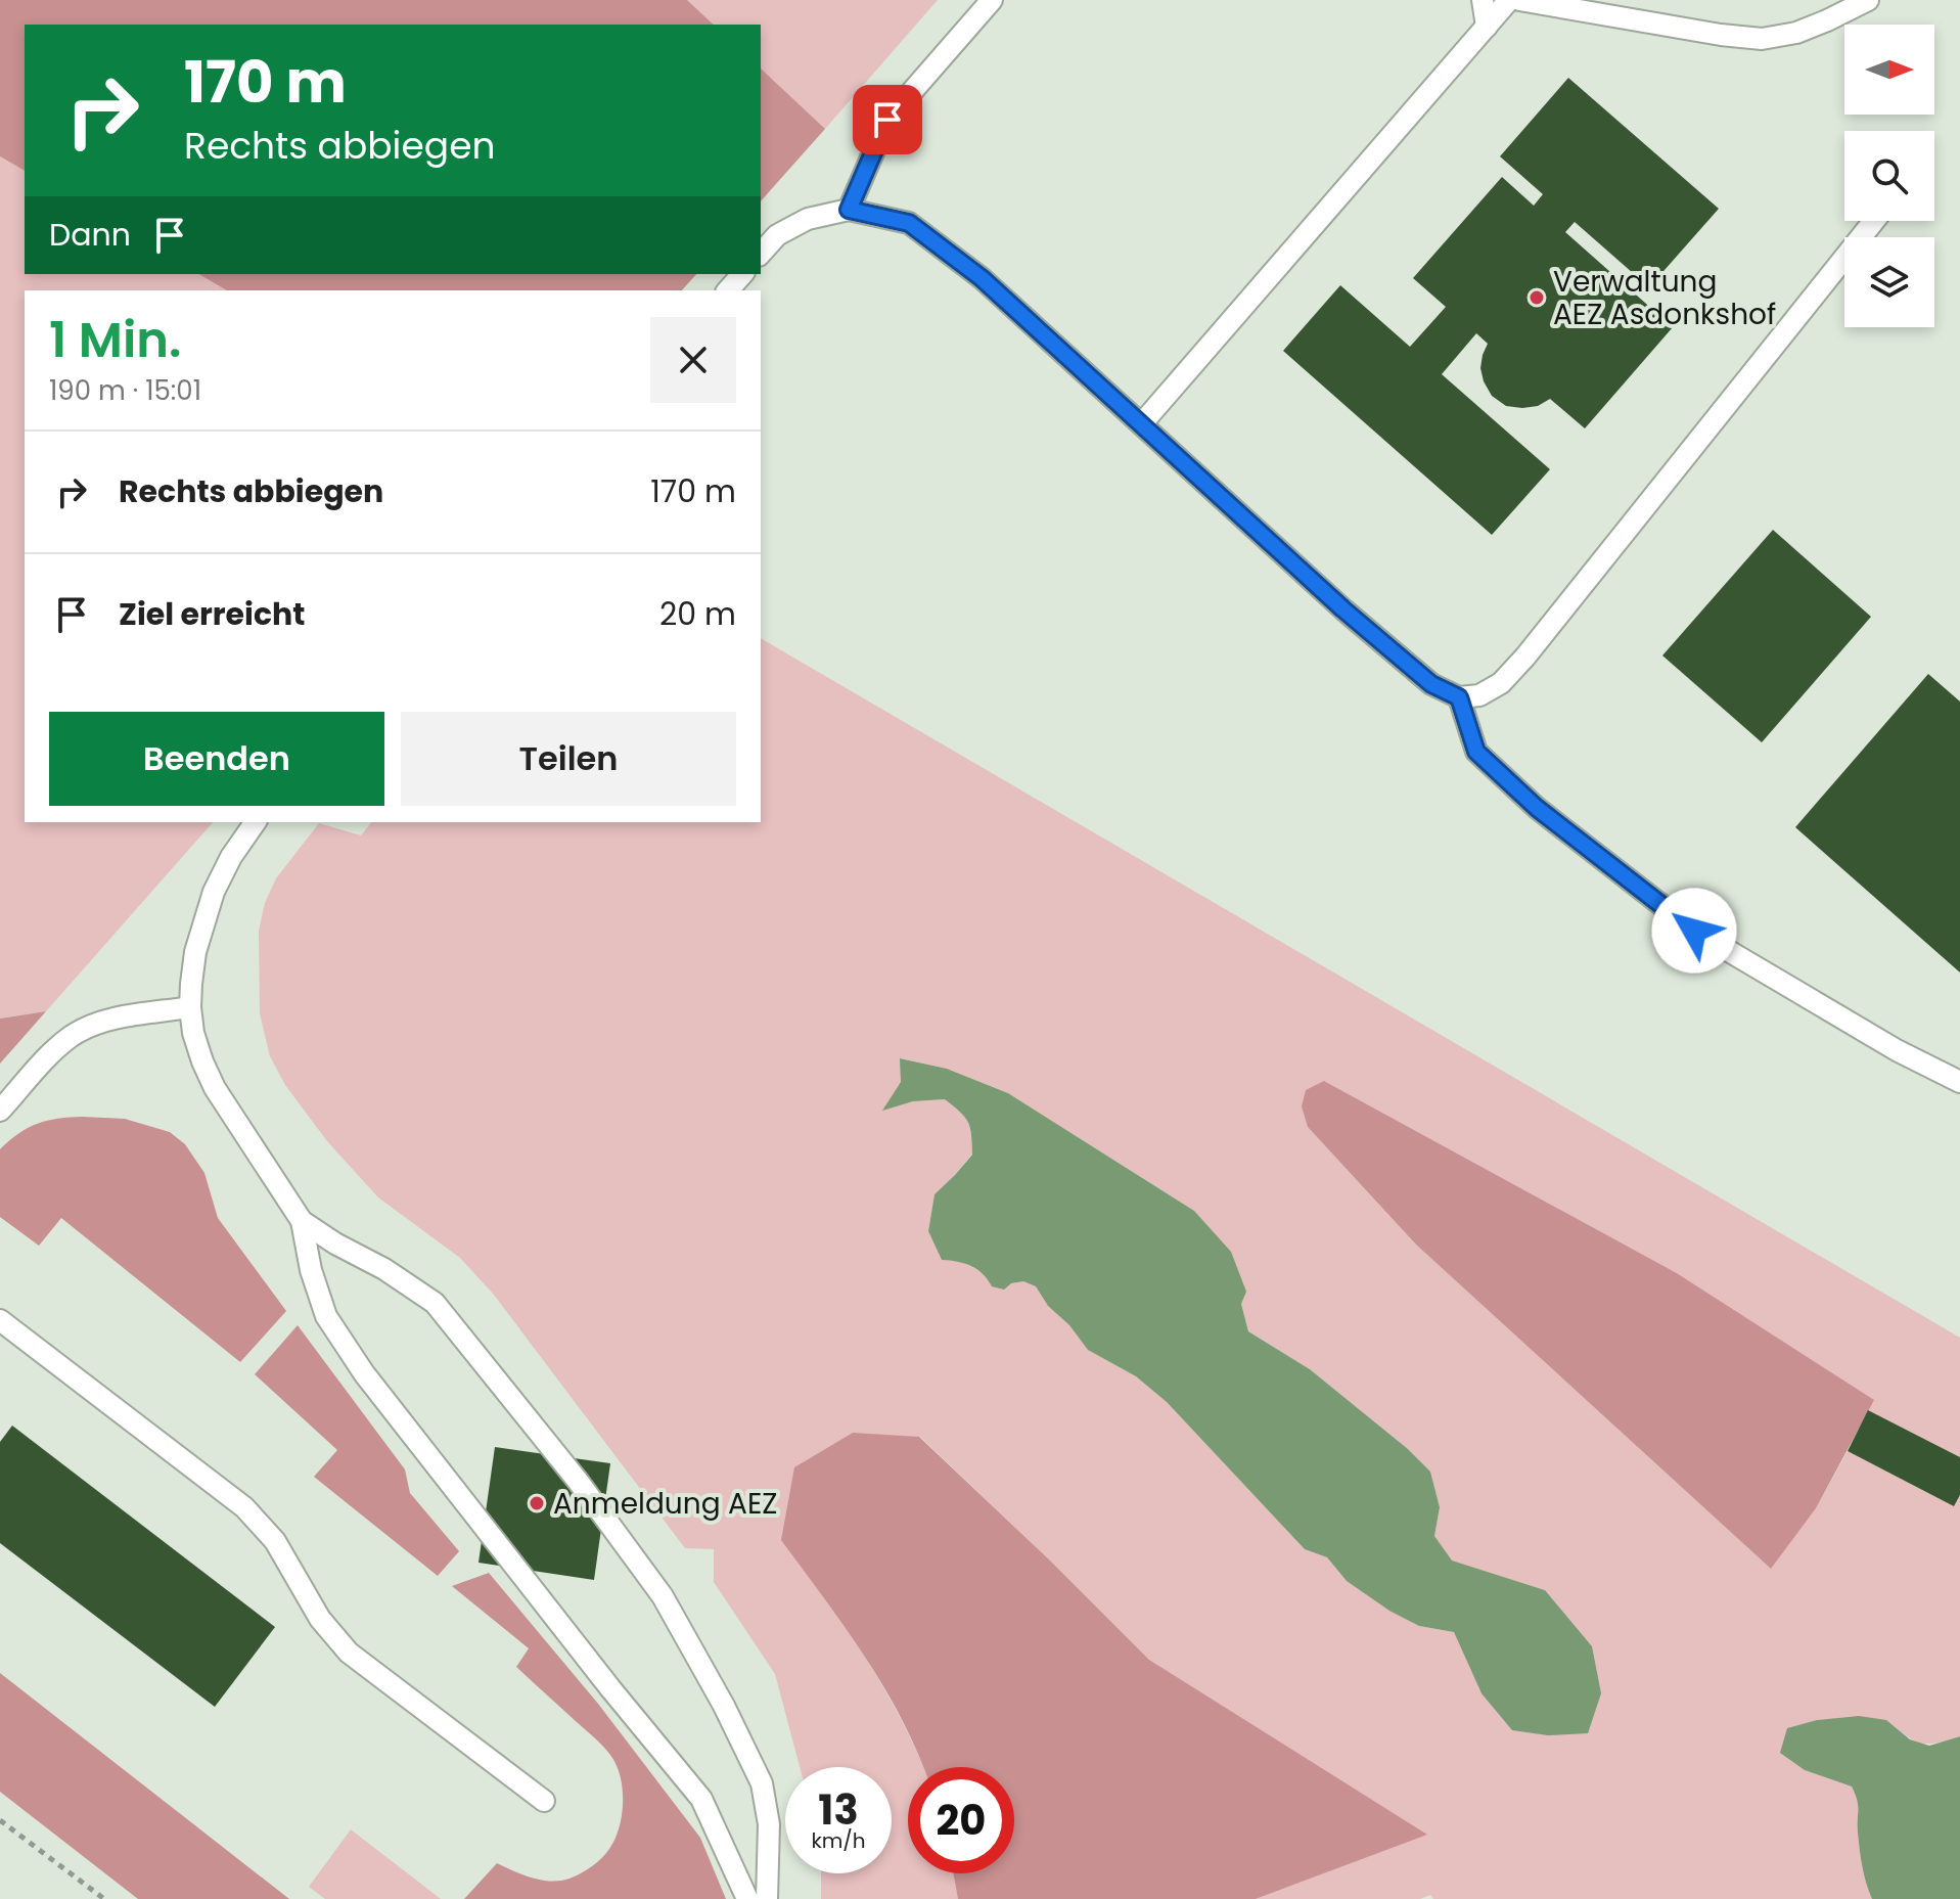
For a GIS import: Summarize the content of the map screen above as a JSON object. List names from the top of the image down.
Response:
{
  "places": ["Verwaltung AEZ Asdonkshof", "Anmeldung AEZ"],
  "north": "right",
  "page": {
    "turn": ["170 m", "Rechts abbiegen"],
    "then": "Dann",
    "heading": ["1 Min.", "190 m · 15:01"],
    "list": [
      {
        "name": "Rechts abbiegen",
        "value": "170 m"
      },
      {
        "name": "Ziel erreicht",
        "value": "20 m"
      }
    ],
    "buttons": ["Beenden", "Teilen"],
    "speed": "13 km/h",
    "limit": "20"
  }
}
